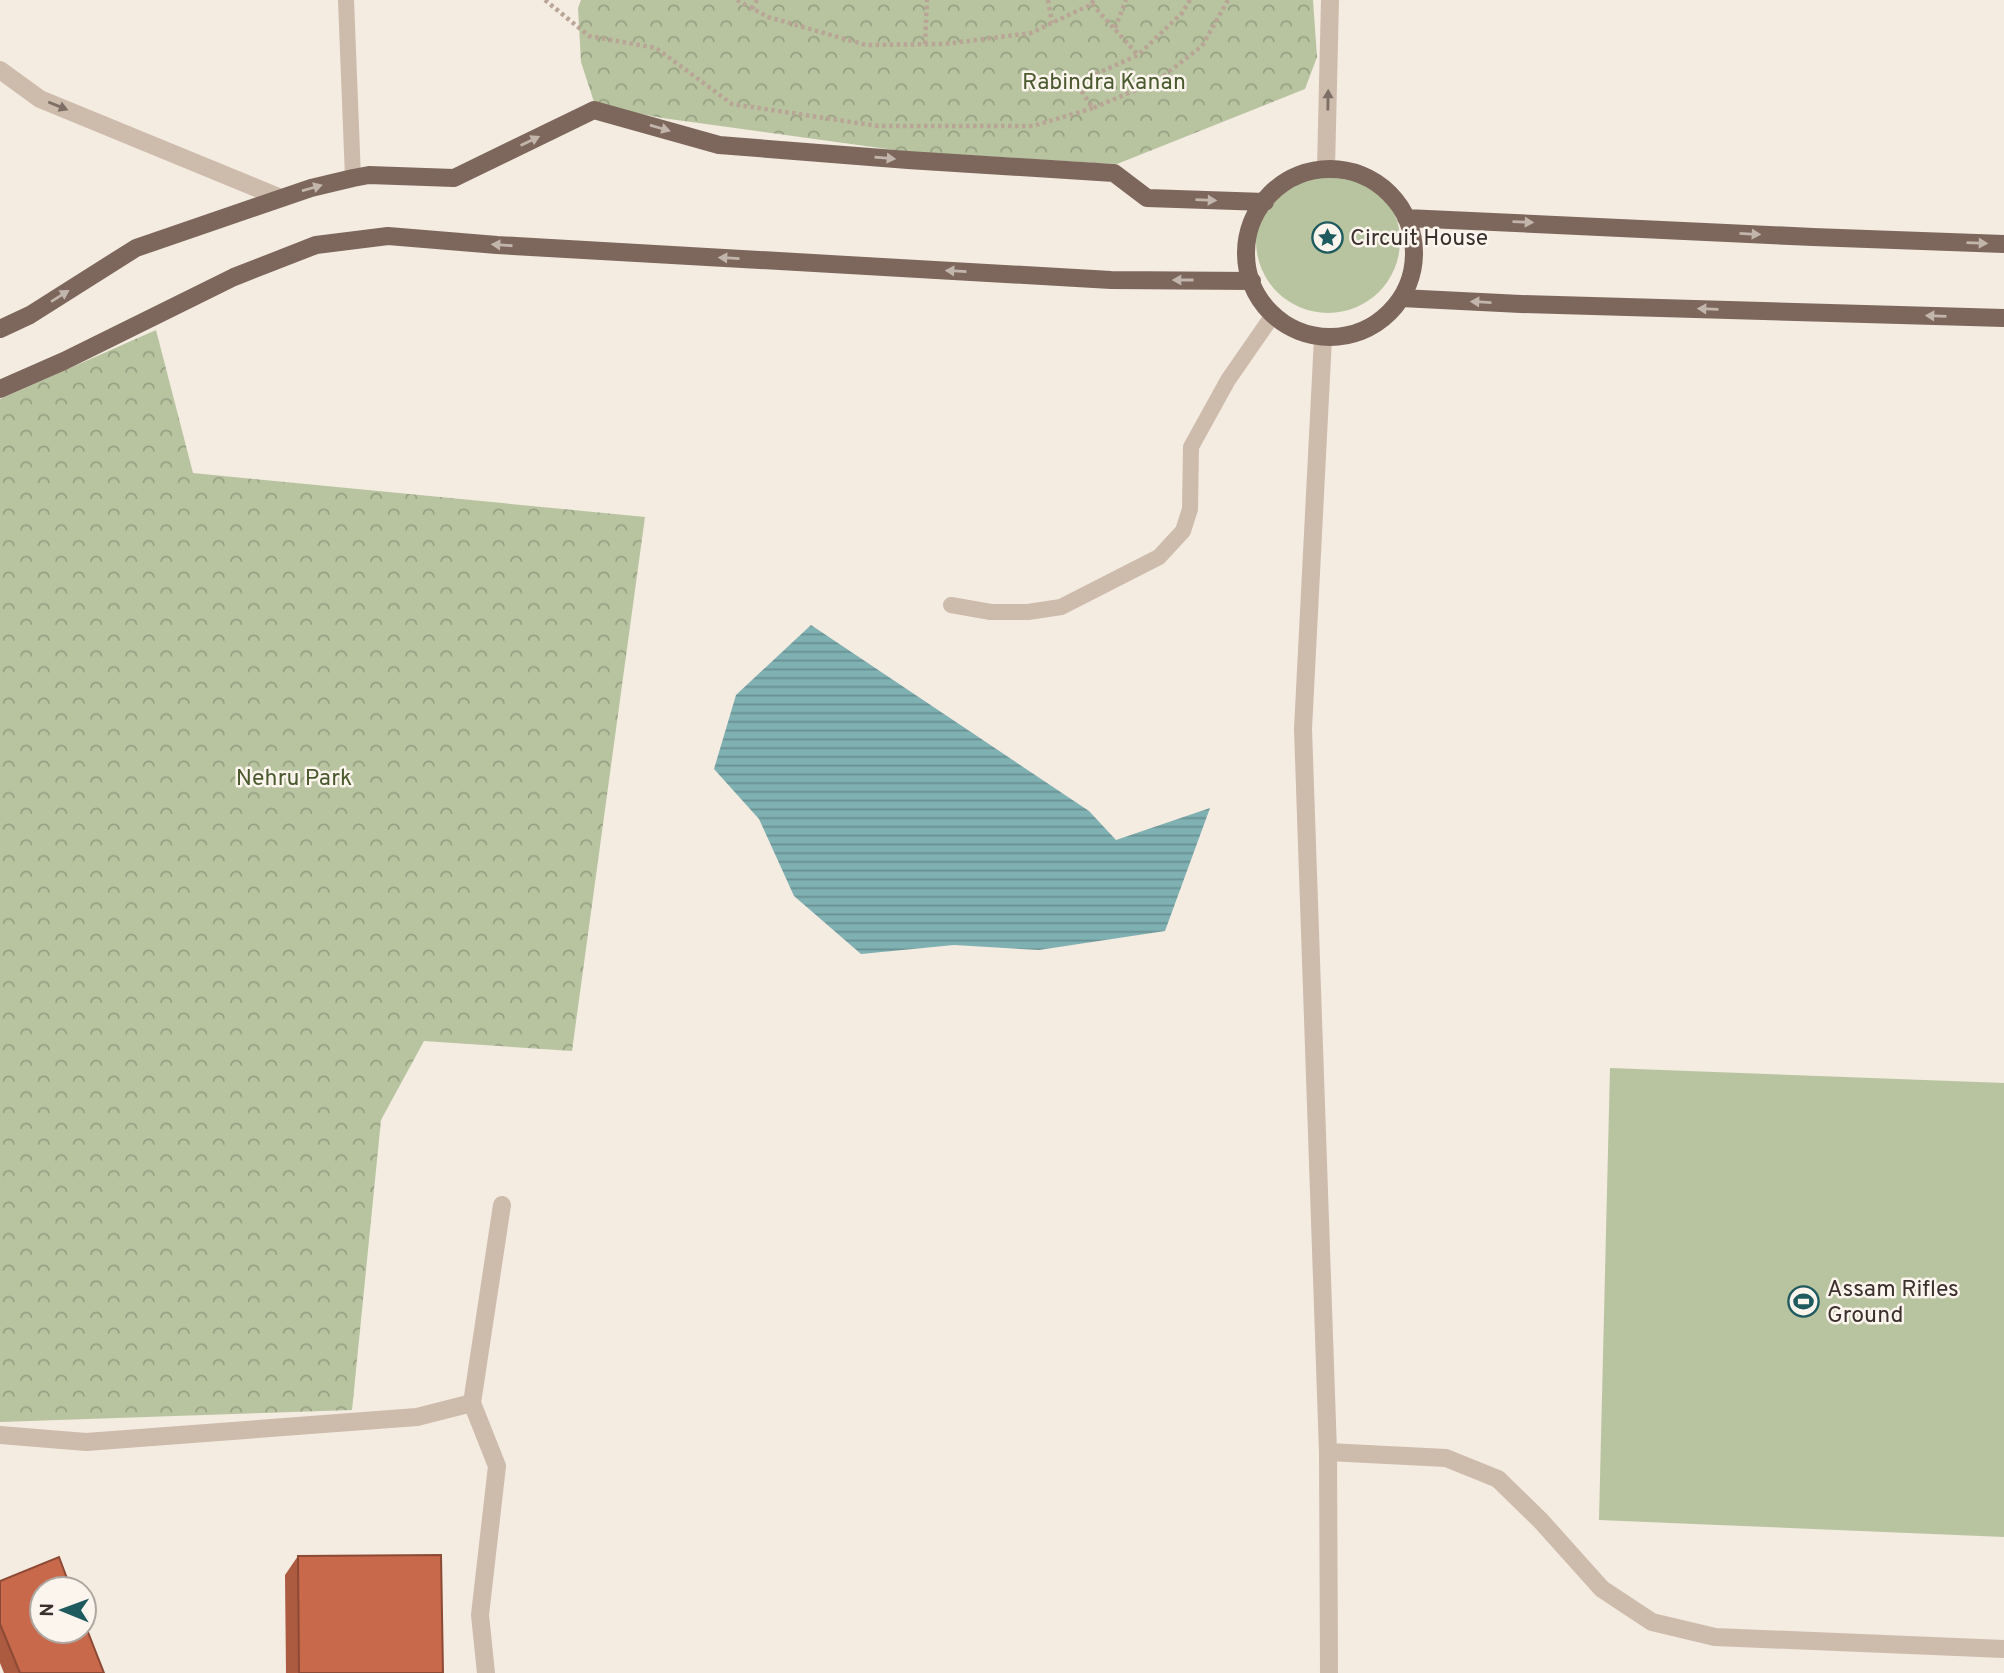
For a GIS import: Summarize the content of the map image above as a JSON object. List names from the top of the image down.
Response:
{
  "parks": ["Rabindra Kanan", "Nehru Park"],
  "places": {
    "place": ["Circuit House"],
    "sports": ["Assam Rifles Ground"]
  },
  "north": "left"
}
